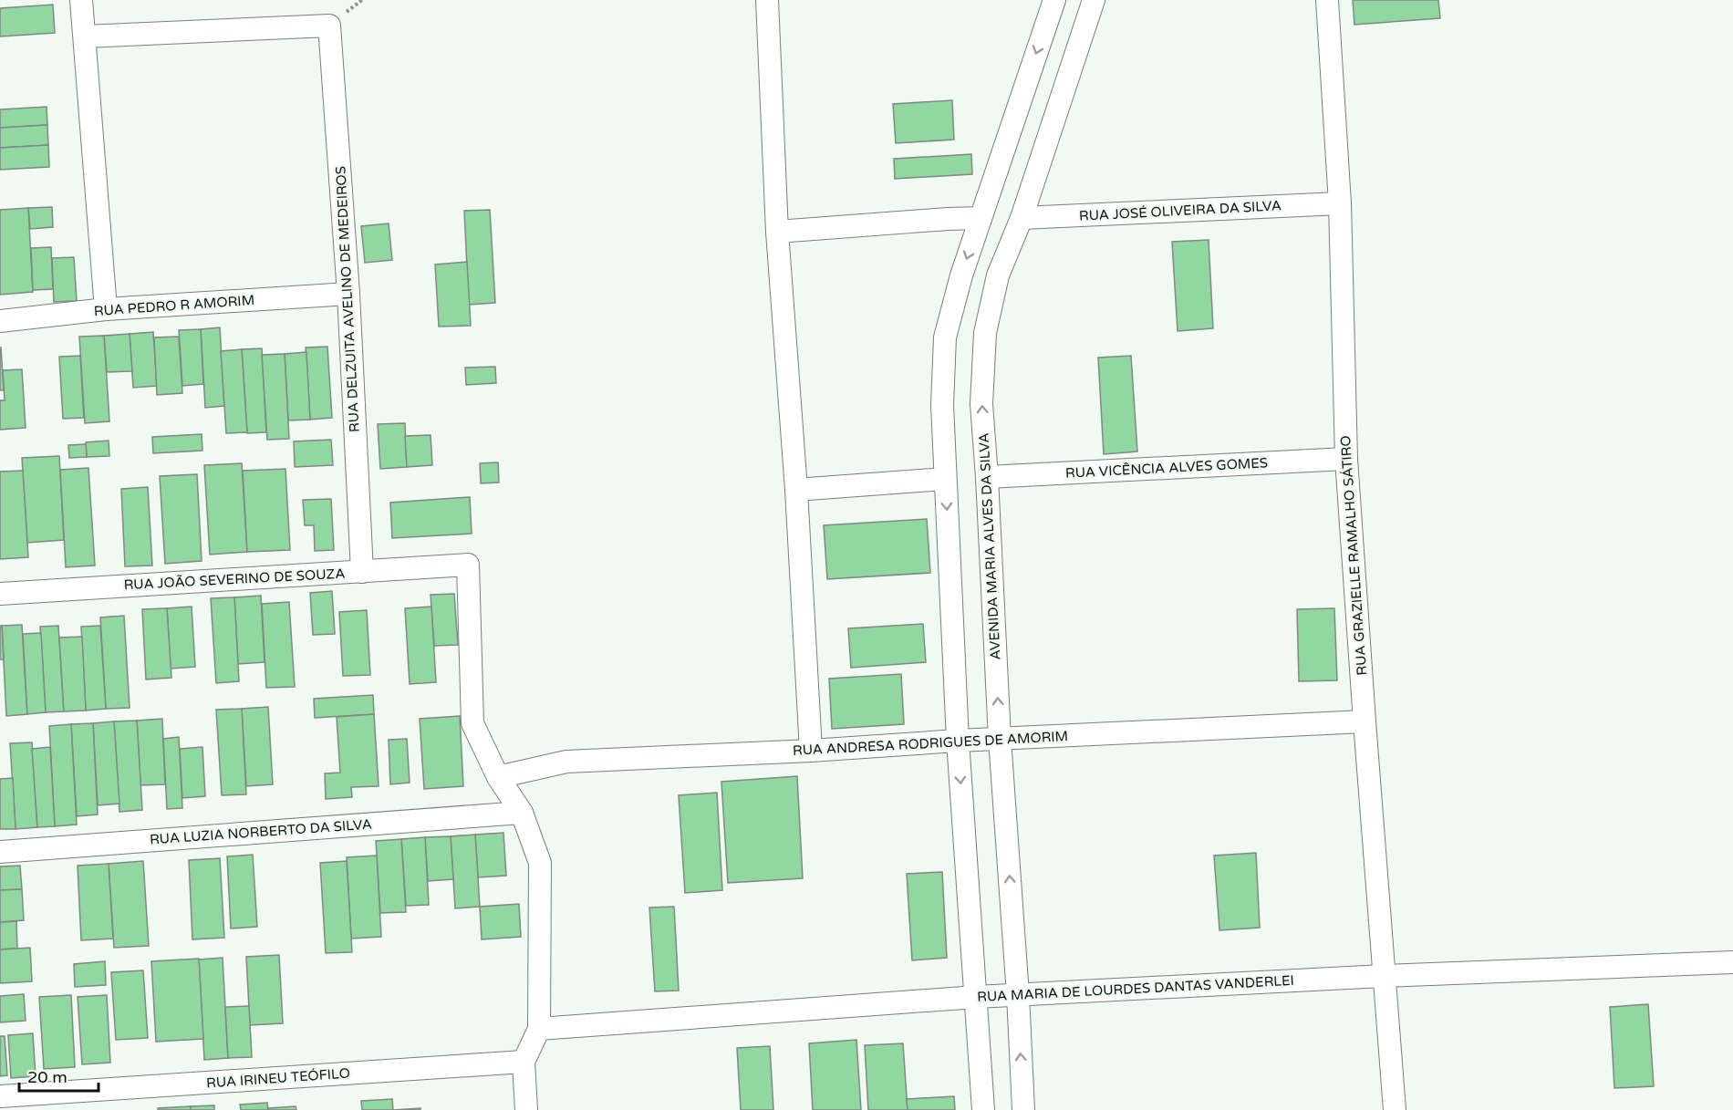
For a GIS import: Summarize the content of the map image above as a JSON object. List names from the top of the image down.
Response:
{
  "streets": {
    "street": [
      "RUA JOSÉ OLIVEIRA DA SILVA",
      "RUA DELZUITA AVELINO DE MEDEIROS",
      "RUA PEDRO R AMORIM",
      "RUA VICÊNCIA ALVES GOMES",
      "AVENIDA MARIA ALVES DA SILVA",
      "RUA GRAZIELLE RAMALHO SÁTIRO",
      "RUA JOÃO SEVERINO DE SOUZA",
      "RUA ANDRESA RODRIGUES DE AMORIM",
      "RUA LUZIA NORBERTO DA SILVA",
      "RUA MARIA DE LOURDES DANTAS VANDERLEI",
      "RUA IRINEU TEÓFILO"
    ]
  },
  "crossings": [
    ["RUA JOSÉ OLIVEIRA DA SILVA", "AVENIDA MARIA ALVES DA SILVA"],
    ["RUA JOSÉ OLIVEIRA DA SILVA", "RUA GRAZIELLE RAMALHO SÁTIRO"],
    ["RUA DELZUITA AVELINO DE MEDEIROS", "RUA PEDRO R AMORIM"],
    ["RUA DELZUITA AVELINO DE MEDEIROS", "RUA JOÃO SEVERINO DE SOUZA"],
    ["RUA VICÊNCIA ALVES GOMES", "AVENIDA MARIA ALVES DA SILVA"],
    ["RUA VICÊNCIA ALVES GOMES", "RUA GRAZIELLE RAMALHO SÁTIRO"],
    ["AVENIDA MARIA ALVES DA SILVA", "RUA ANDRESA RODRIGUES DE AMORIM"],
    ["AVENIDA MARIA ALVES DA SILVA", "RUA MARIA DE LOURDES DANTAS VANDERLEI"],
    ["RUA GRAZIELLE RAMALHO SÁTIRO", "RUA ANDRESA RODRIGUES DE AMORIM"],
    ["RUA GRAZIELLE RAMALHO SÁTIRO", "RUA MARIA DE LOURDES DANTAS VANDERLEI"],
    ["RUA JOÃO SEVERINO DE SOUZA", "RUA ANDRESA RODRIGUES DE AMORIM"]
  ],
  "scale_bar": "20 m"
}
